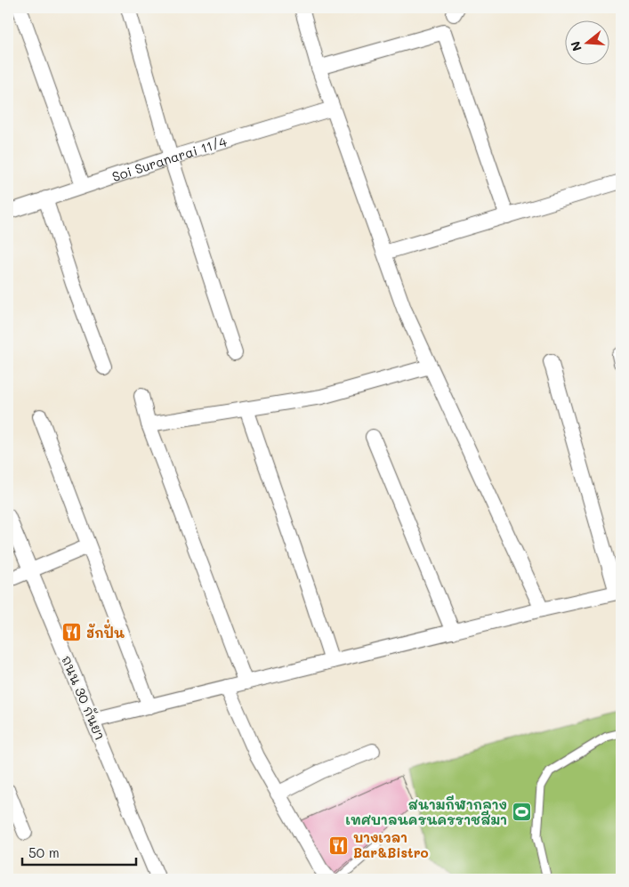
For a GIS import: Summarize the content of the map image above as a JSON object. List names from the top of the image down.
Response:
{
  "streets": {
    "street": ["Soi Suranarai 11/4", "ถนน 30 กันยา"]
  },
  "places": {
    "restaurant": ["ฮักปั่น", "บางเวลา Bar&Bistro"],
    "sports": ["สนามกีฬากลาง เทศบาลนครนครราชสีมา"]
  },
  "scale_bar": "50 m",
  "north": "left"
}
